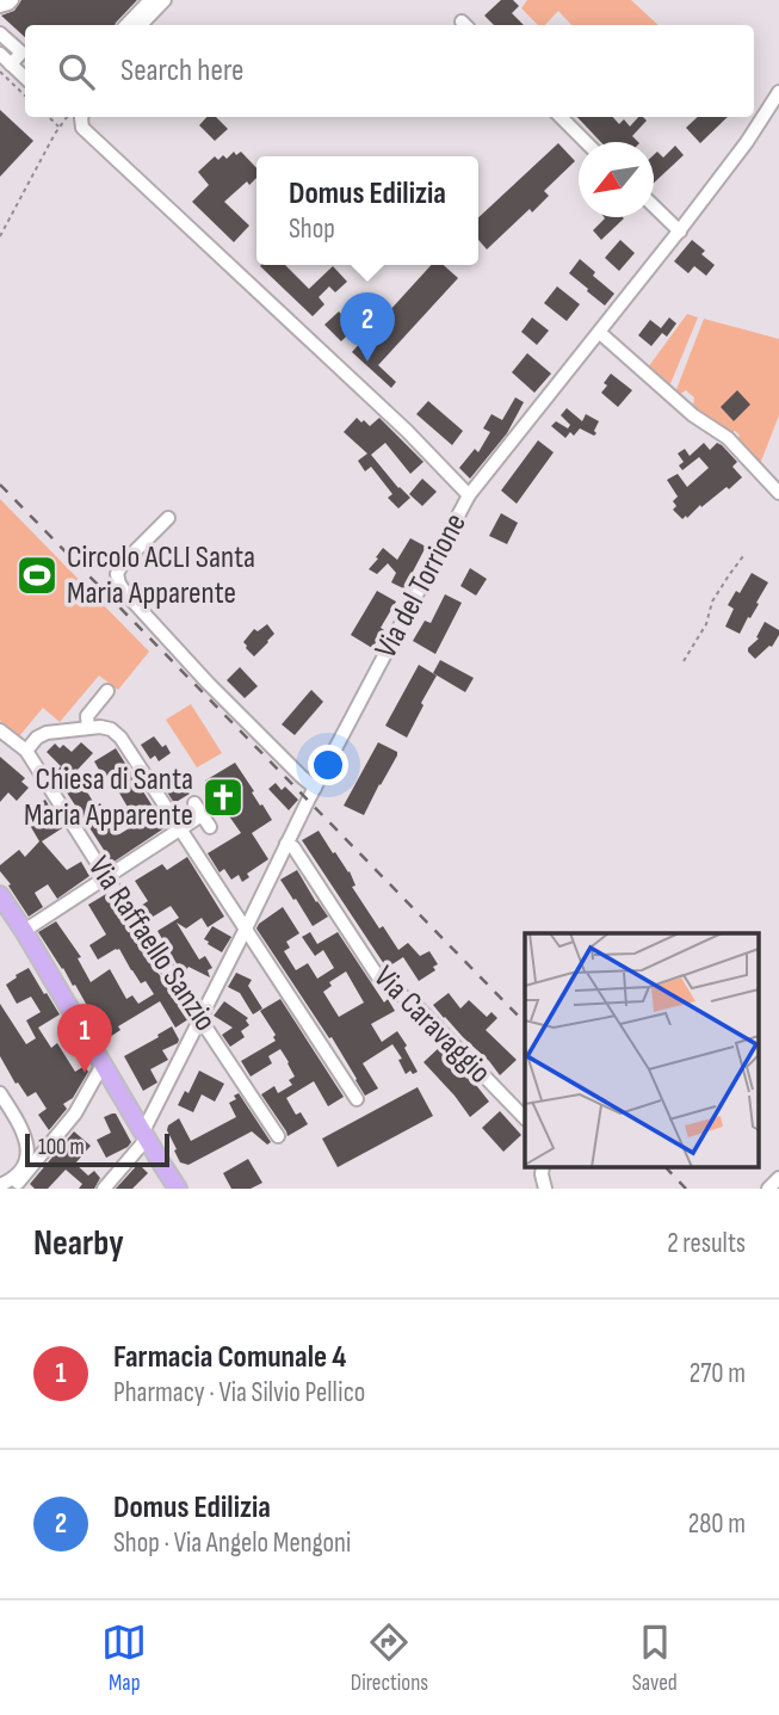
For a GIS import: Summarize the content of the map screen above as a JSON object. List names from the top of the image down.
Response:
{
  "streets": {
    "street": ["Via del Torrione", "Via Raffaello Sanzio", "Via Caravaggio"]
  },
  "crossings": [
    ["Via del Torrione", "Via Raffaello Sanzio"],
    ["Via del Torrione", "Via Caravaggio"]
  ],
  "places": {
    "sports": ["Circolo ACLI Santa Maria Apparente"],
    "church": ["Chiesa di Santa Maria Apparente"]
  },
  "scale_bar": "100 m",
  "north": "bottom left",
  "page": {
    "search": "Search here",
    "popup": ["Domus Edilizia", "Shop"],
    "pins": ["2", "1"],
    "scale": "100 m",
    "heading": ["Nearby", "2 results"],
    "list": [
      {
        "mark": "1",
        "name": "Farmacia Comunale 4",
        "note": "Pharmacy · Via Silvio Pellico",
        "value": "270 m"
      },
      {
        "mark": "2",
        "name": "Domus Edilizia",
        "note": "Shop · Via Angelo Mengoni",
        "value": "280 m"
      }
    ],
    "nav": ["Map", "Directions", "Saved"]
  }
}
